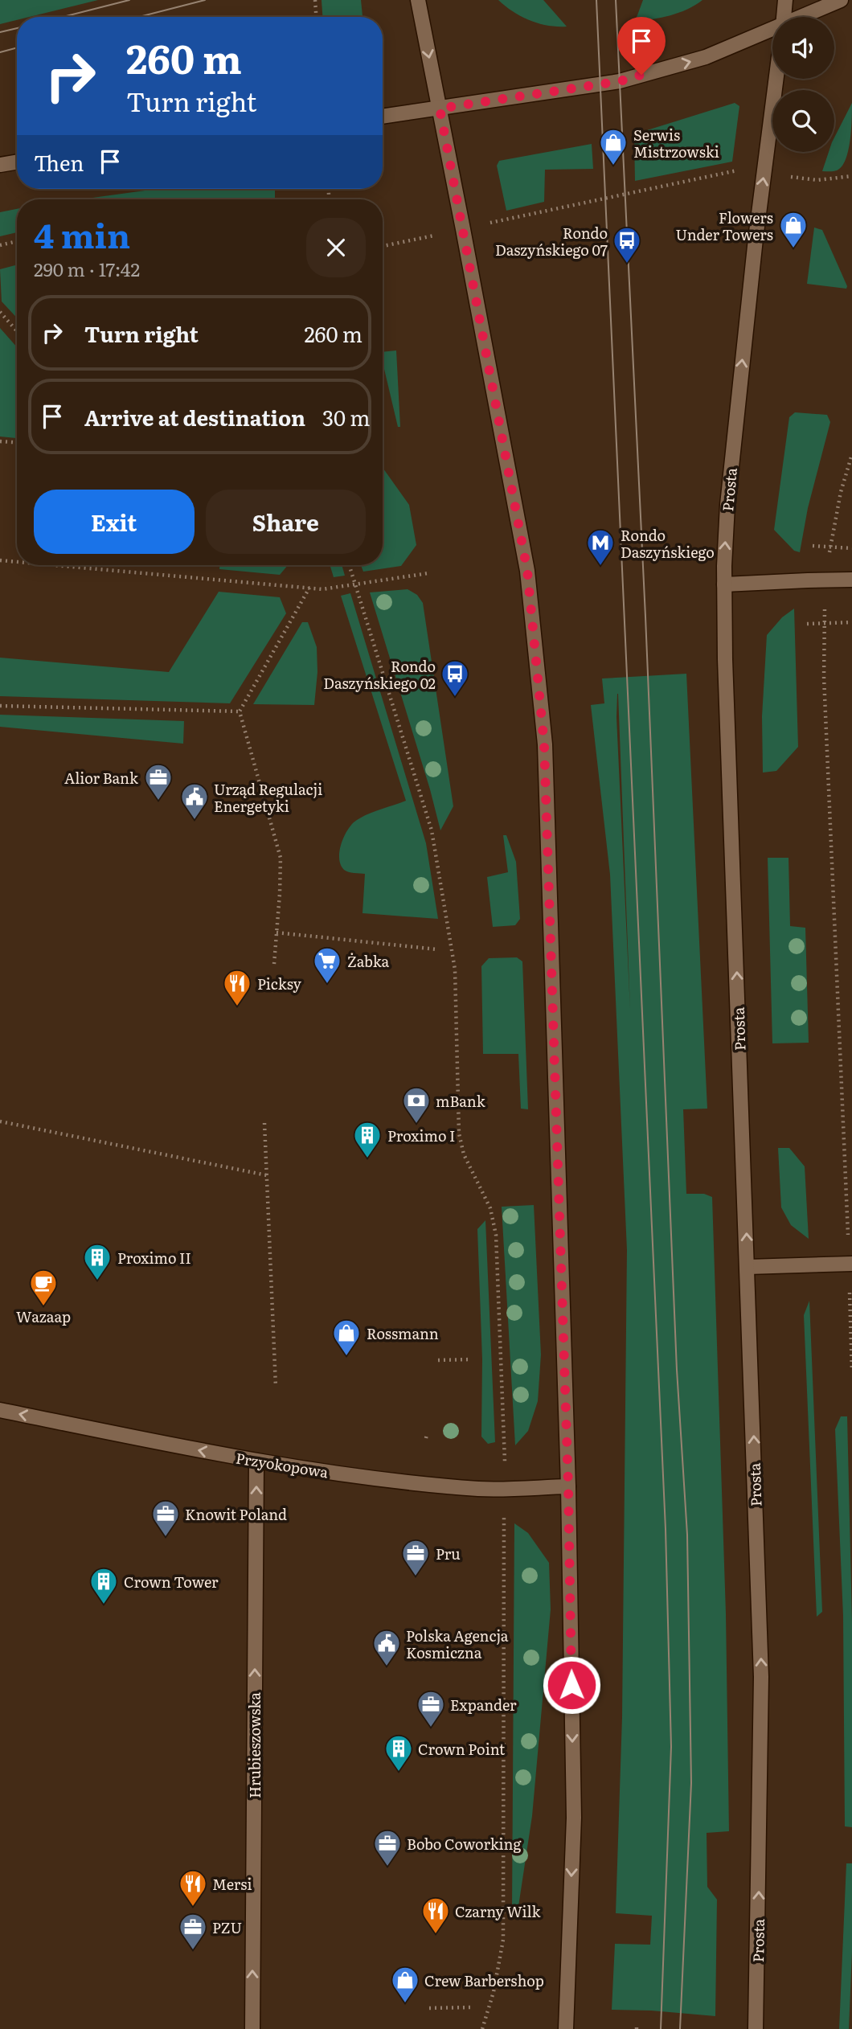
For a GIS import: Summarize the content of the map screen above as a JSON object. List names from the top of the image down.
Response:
{
  "streets": {
    "main road": ["Prosta", "Przyokopowa", "Hrubieszowska"]
  },
  "crossings": [
    ["Przyokopowa", "Hrubieszowska"]
  ],
  "one_way": ["Prosta", "Przyokopowa", "Hrubieszowska"],
  "places": {
    "shop": [
      "Serwis Mistrzowski",
      "Flowers Under Towers",
      "Rossmann",
      "Crew Barbershop"
    ],
    "bus stop": ["Rondo Daszyńskiego 07", "Rondo Daszyńskiego 02"],
    "metro station": ["Rondo Daszyńskiego"],
    "office": [
      "Alior Bank",
      "Knowit Poland",
      "Pru",
      "Expander",
      "Bobo Coworking",
      "PZU"
    ],
    "public building": ["Urząd Regulacji Energetyki", "Polska Agencja Kosmiczna"],
    "supermarket": ["Żabka"],
    "restaurant": ["Picksy", "Mersi", "Czarny Wilk"],
    "bank": ["mBank"],
    "building": [
      "Proximo I",
      "Proximo II",
      "Crown Tower",
      "Crown Point"
    ],
    "cafe": ["Wazaap"]
  },
  "page": {
    "turn": ["260 m", "Turn right"],
    "then": "Then",
    "heading": ["4 min", "290 m · 17:42"],
    "list": [
      {
        "name": "Turn right",
        "value": "260 m"
      },
      {
        "name": "Arrive at destination",
        "value": "30 m"
      }
    ],
    "buttons": ["Exit", "Share"]
  }
}
